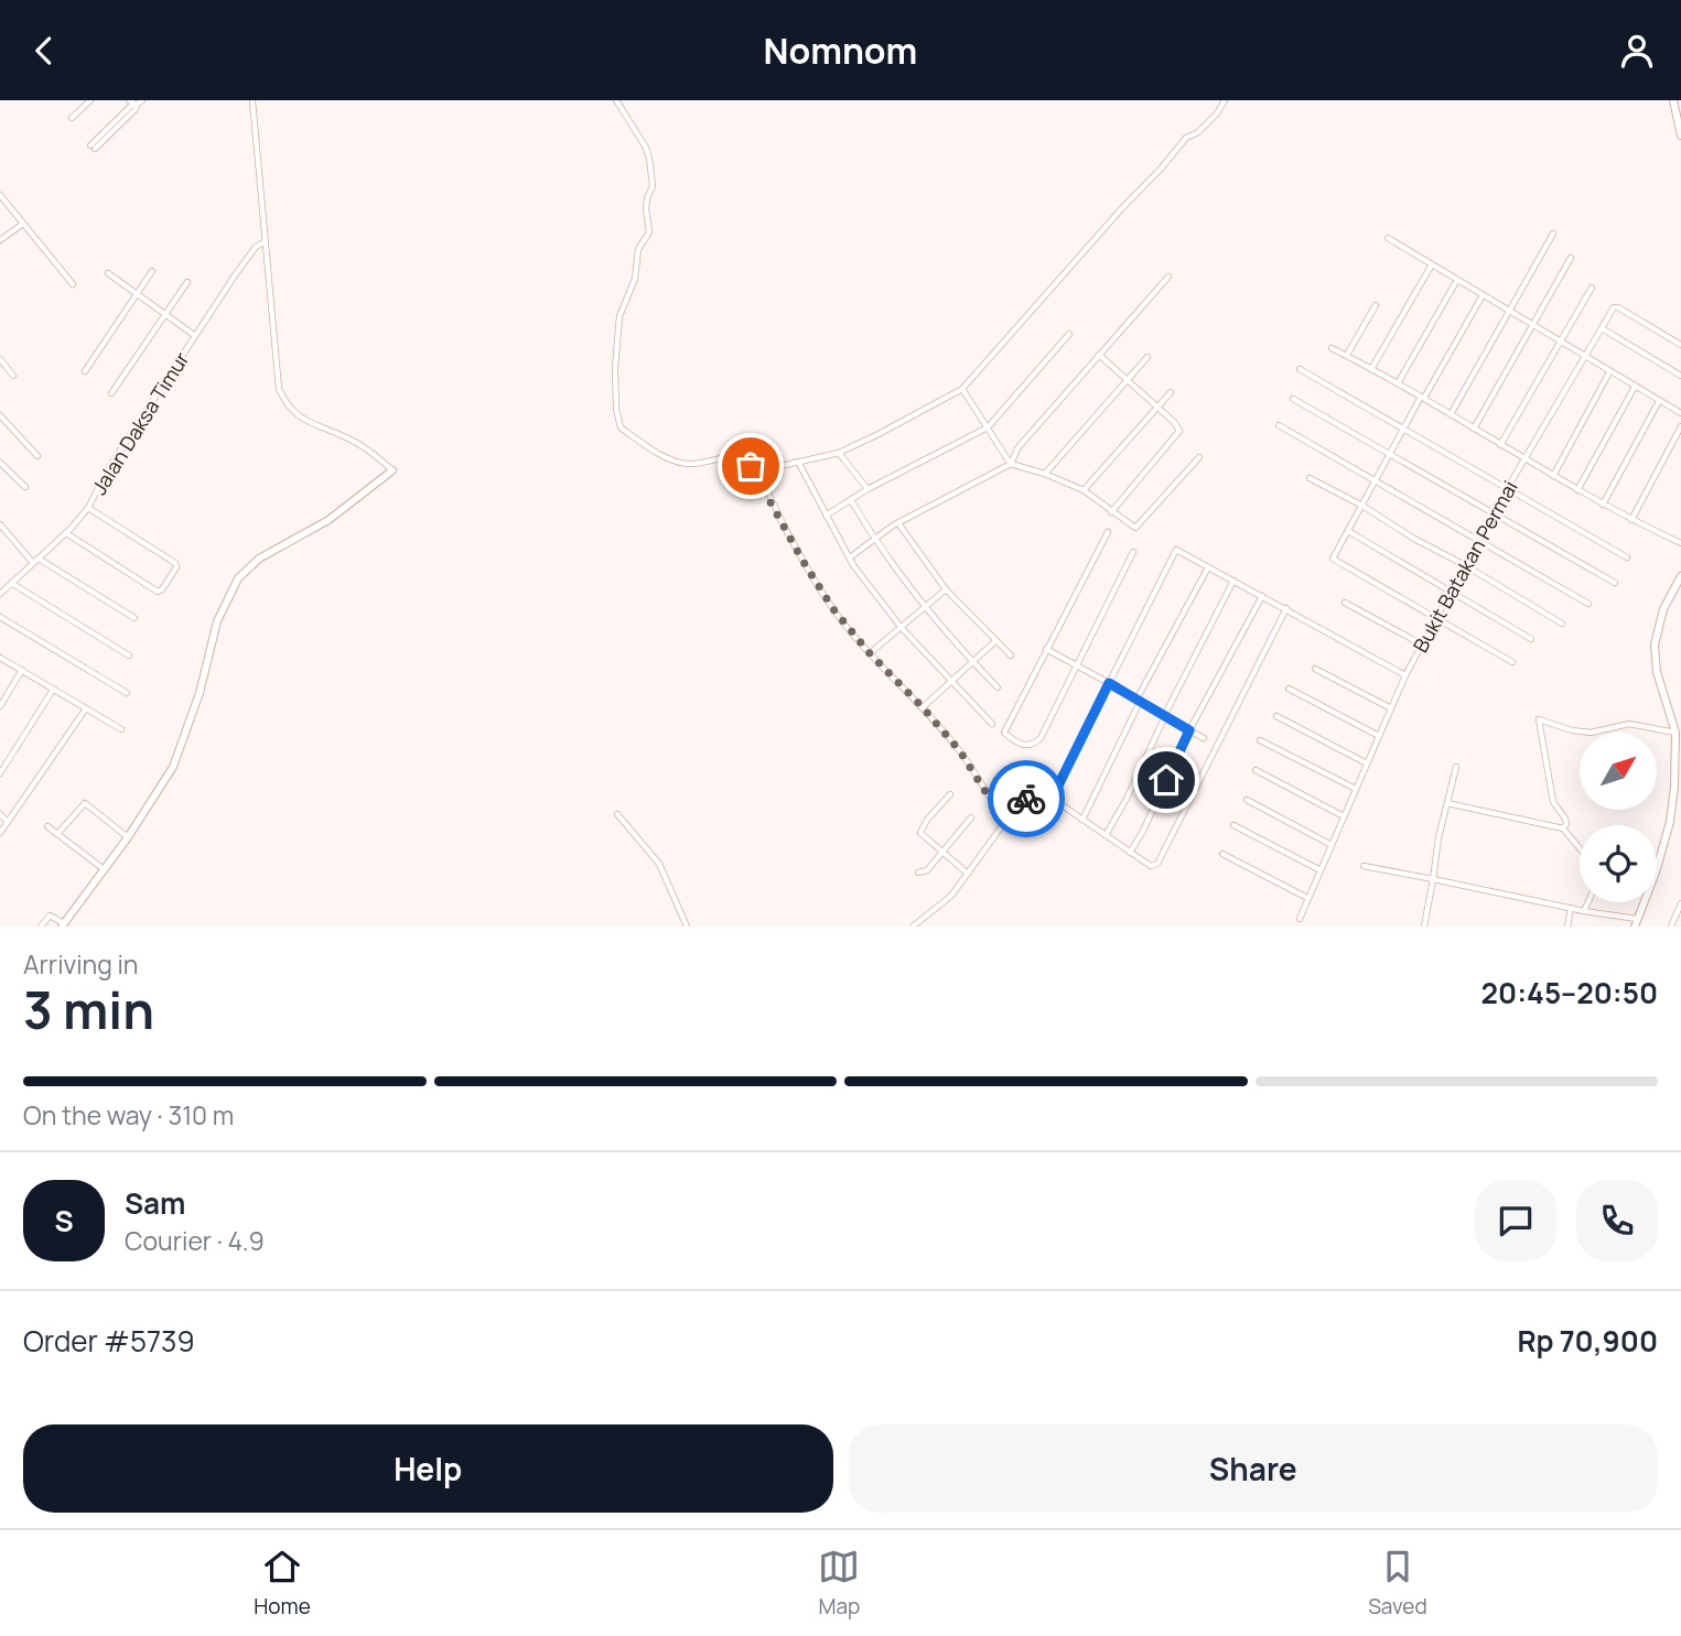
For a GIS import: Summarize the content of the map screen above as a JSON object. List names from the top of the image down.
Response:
{
  "streets": {
    "street": ["Jalan Daksa Timur", "Bukit Batakan Permai"]
  },
  "north": "top right",
  "page": {
    "header": "Nomnom",
    "heading": ["3 min", "Arriving in", "20:45–20:50"],
    "panel": [
      "Sam",
      "Courier · 4.9",
      "Order #5739",
      "Rp 70,900"
    ],
    "bar": "On the way · 310 m",
    "round": "S",
    "buttons": ["Help", "Share"],
    "tabs": ["Home", "Map", "Saved"]
  }
}
